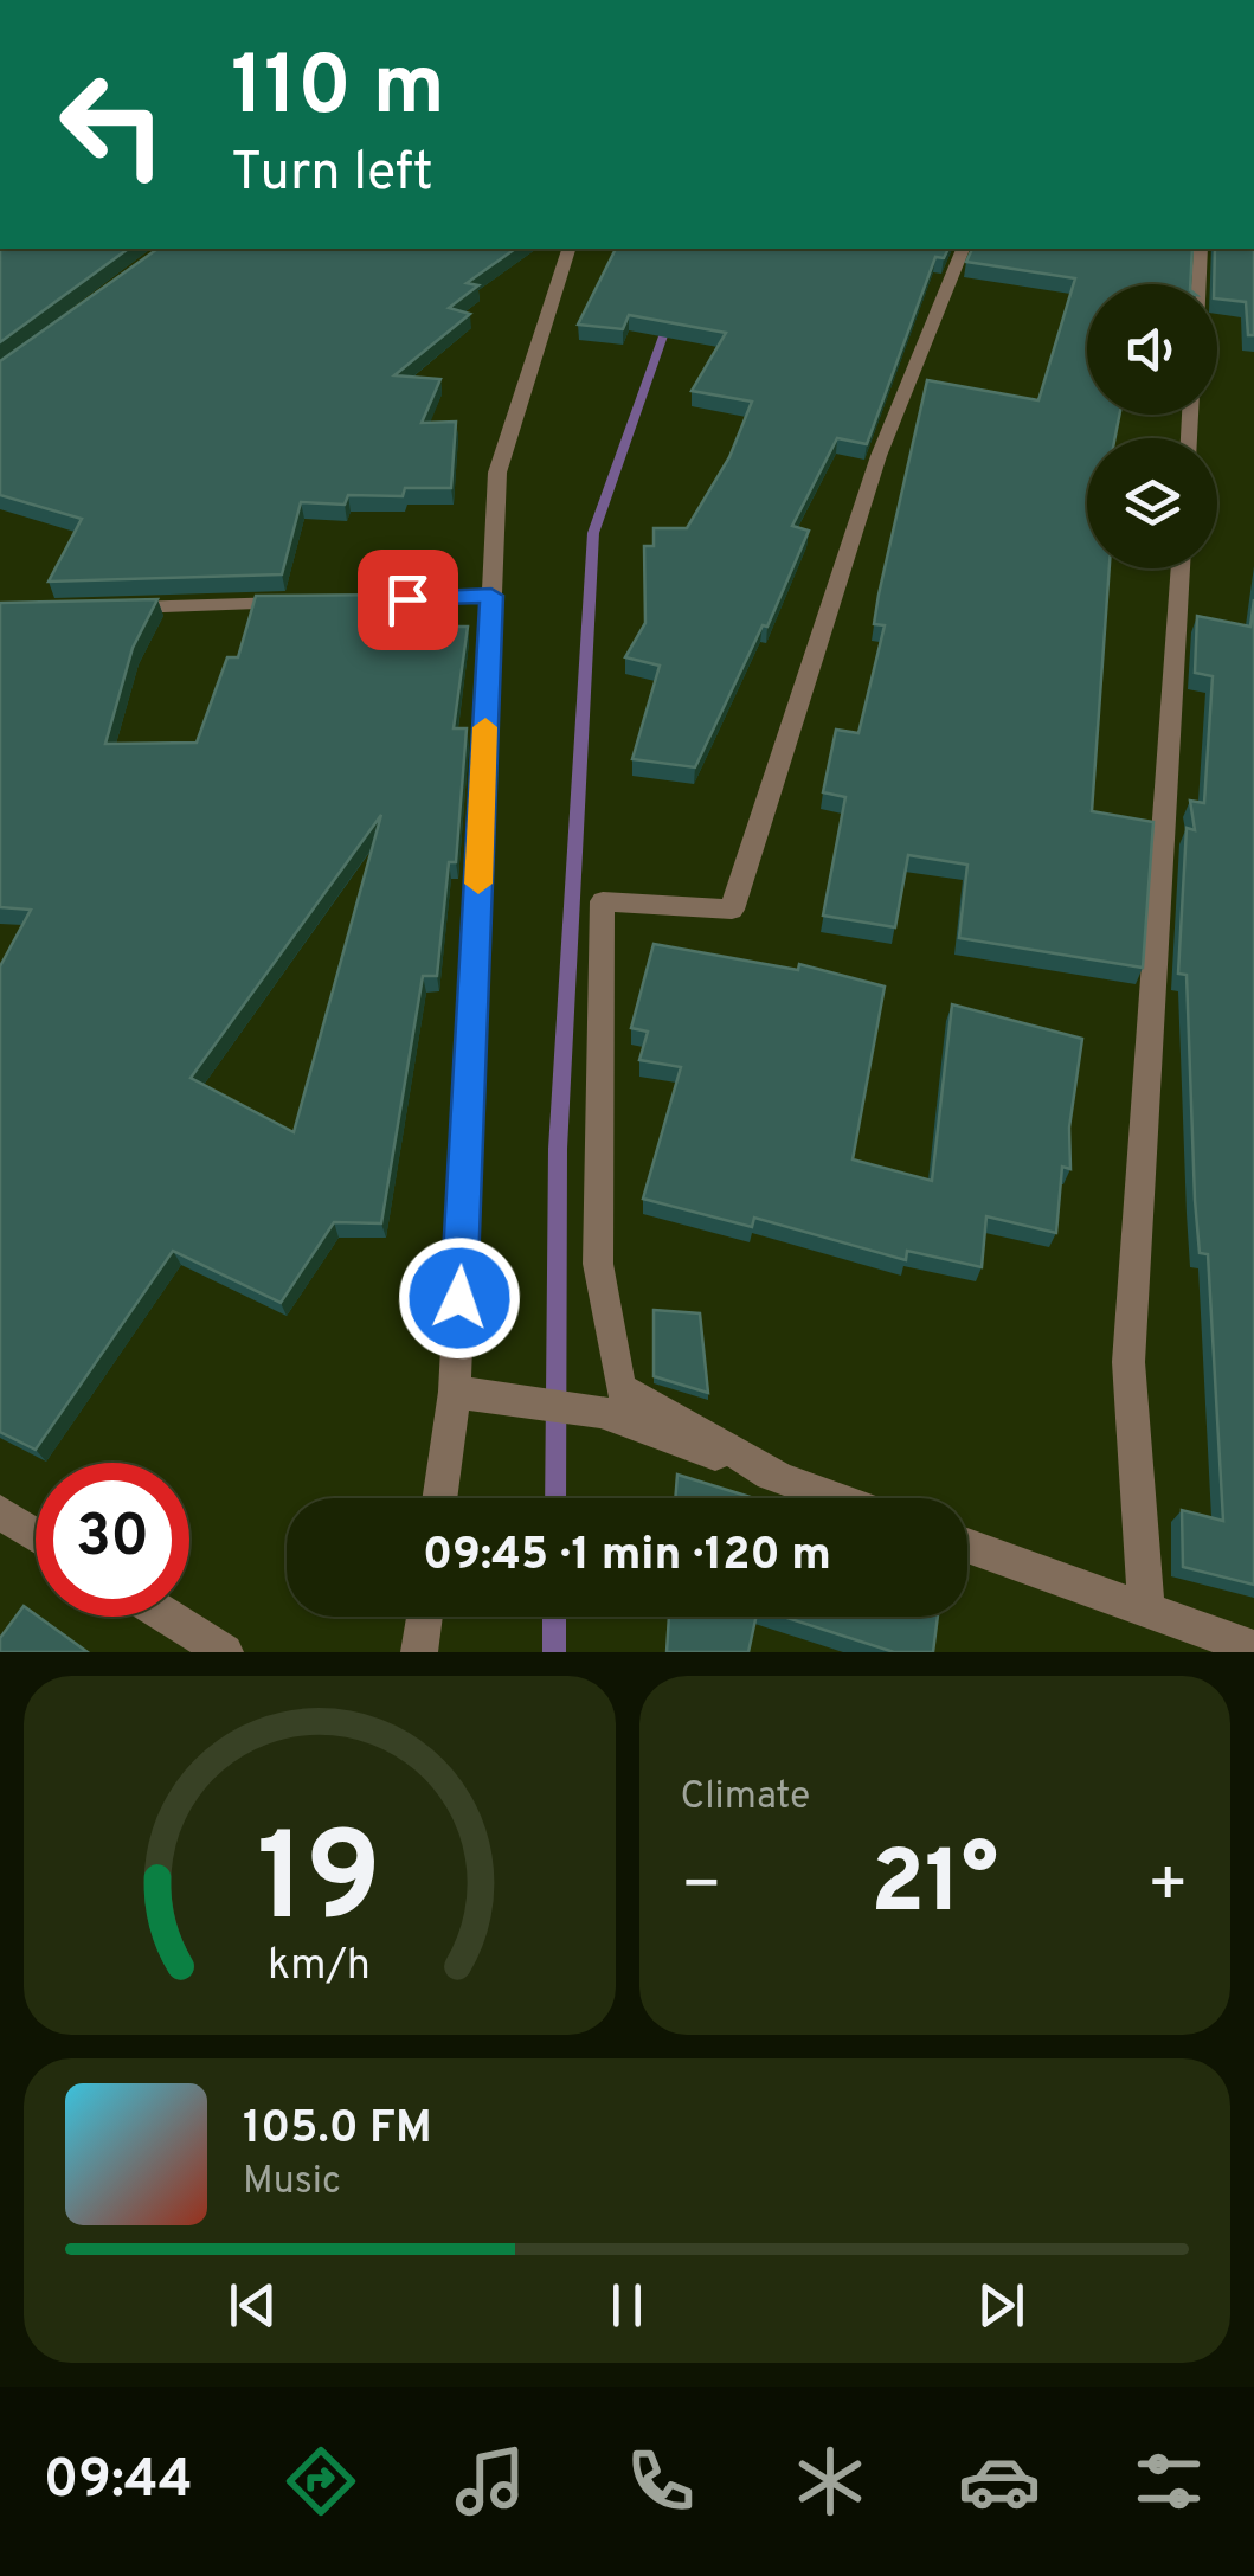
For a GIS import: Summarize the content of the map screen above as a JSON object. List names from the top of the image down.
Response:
{
  "page": {
    "turn": ["110 m", "Turn left"],
    "limit": "30",
    "trip": "09:45 · 1 min · 120 m",
    "tile": "Climate",
    "heat": ["−", "21°", "+"],
    "song": ["105.0 FM", "Music"],
    "tabs": "09:44",
    "gauge": ["19", "km/h"]
  }
}
